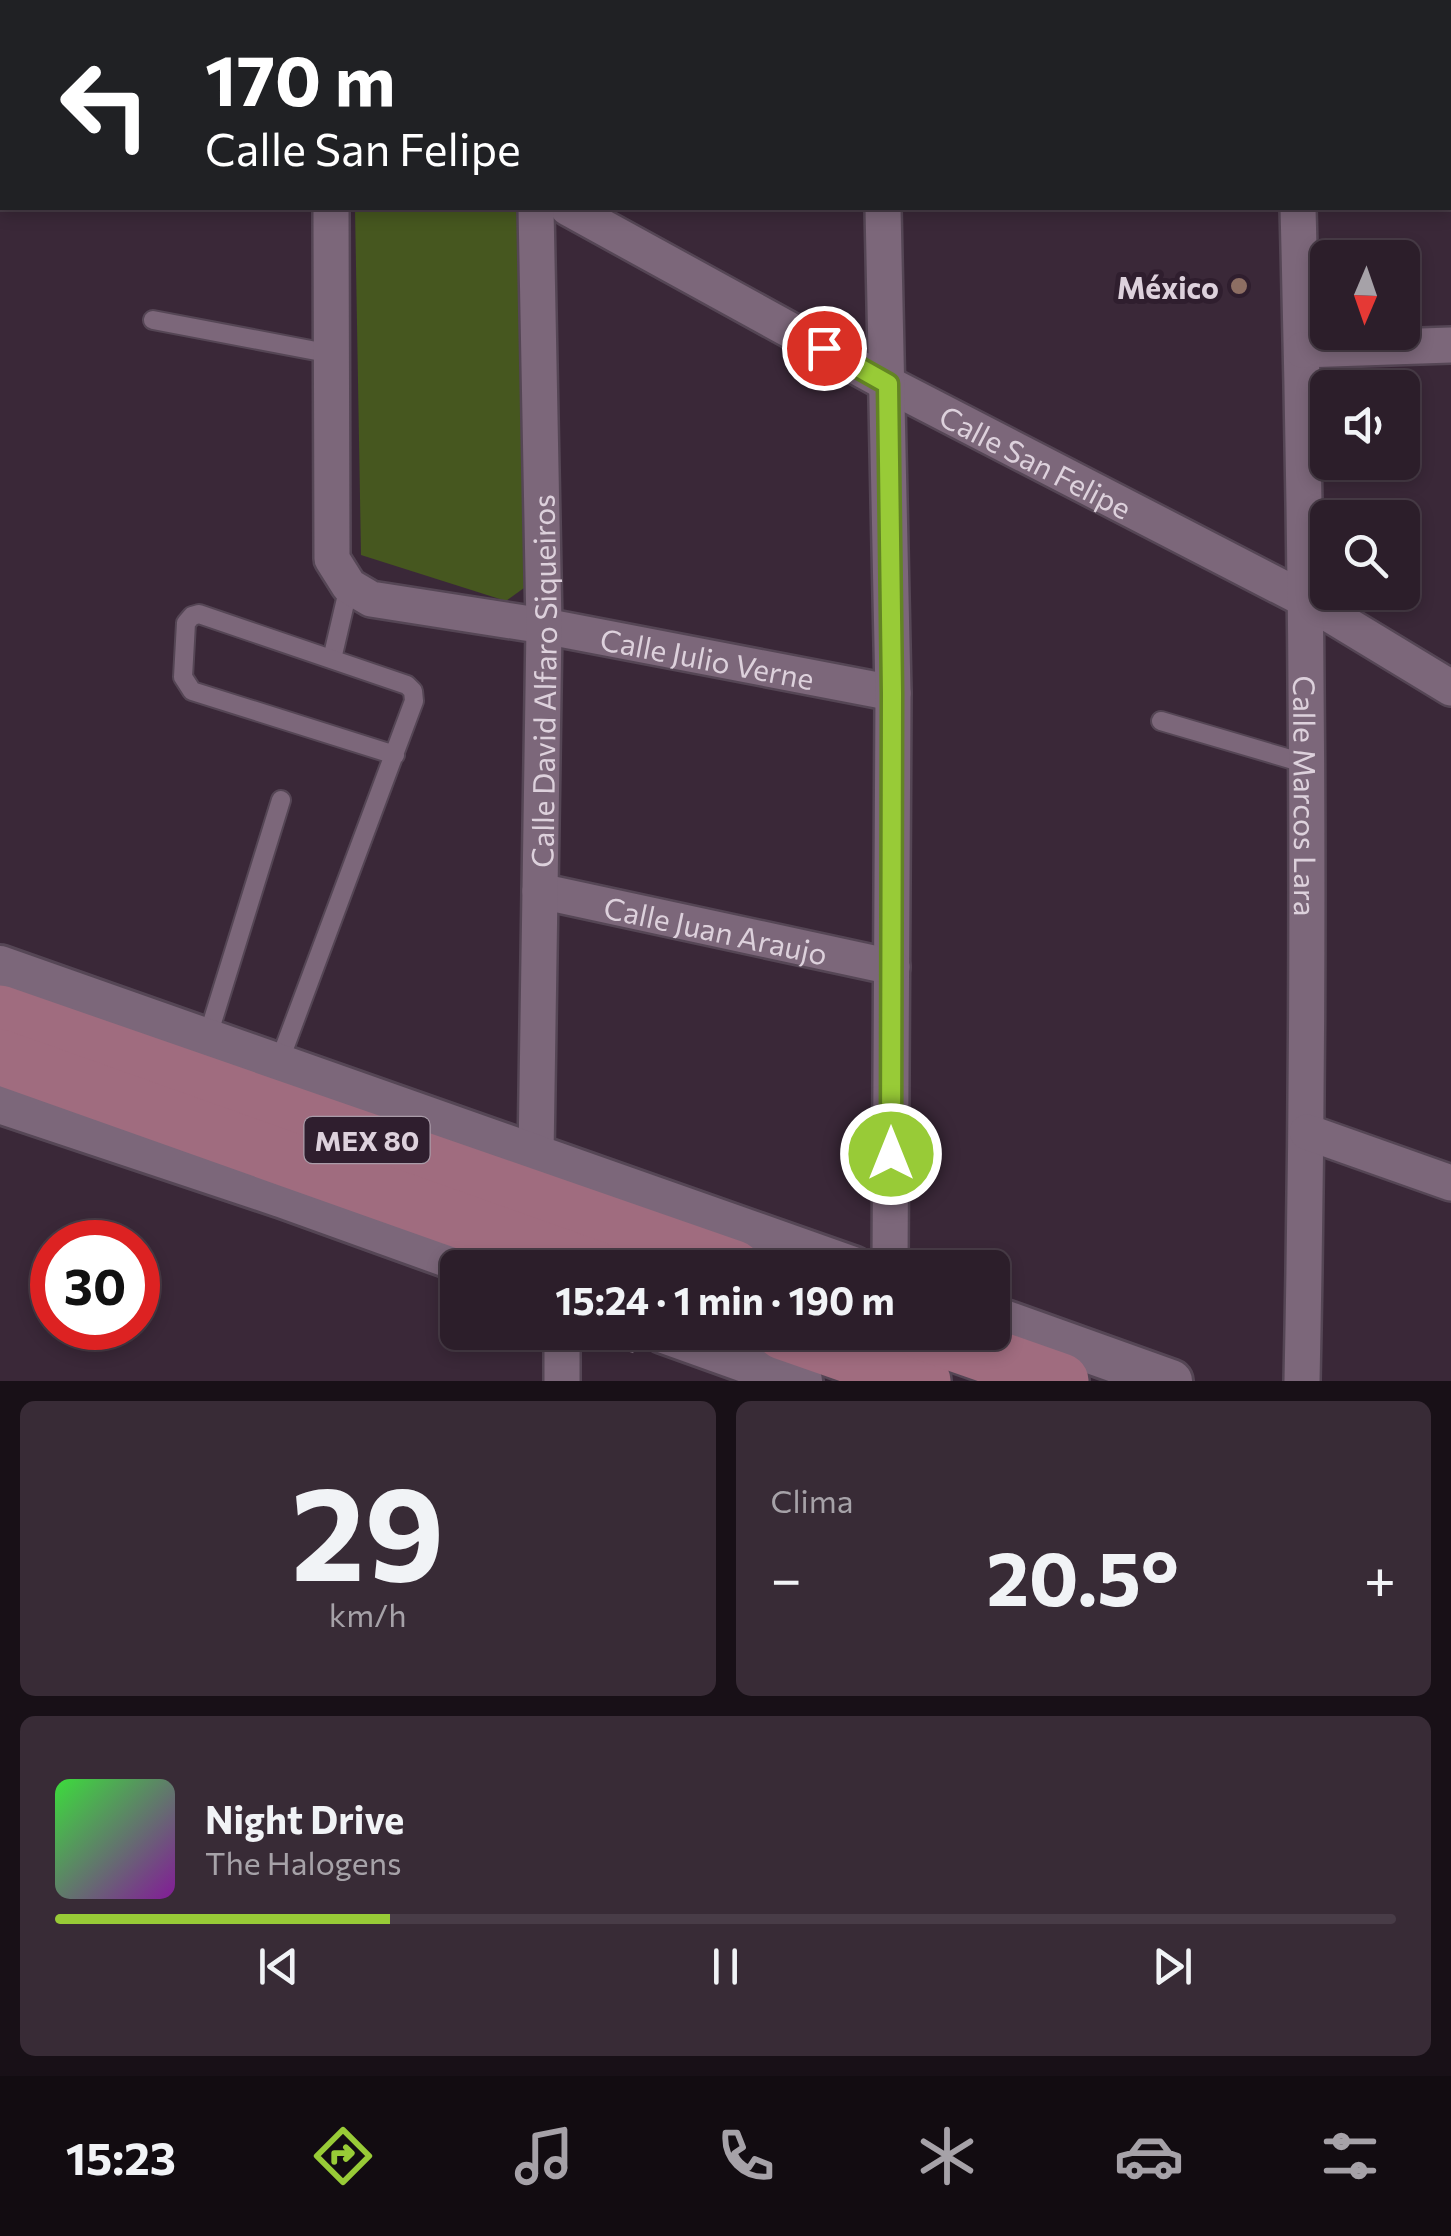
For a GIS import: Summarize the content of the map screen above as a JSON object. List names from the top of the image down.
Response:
{
  "streets": {
    "main road": ["MEX 80"],
    "street": [
      "Calle San Felipe",
      "Calle Julio Verne",
      "Calle David Alfaro Siqueiros",
      "Calle Marcos Lara",
      "Calle Juan Araujo"
    ]
  },
  "crossings": [
    ["Calle San Felipe", "Calle Marcos Lara"],
    ["Calle Julio Verne", "Calle David Alfaro Siqueiros"],
    ["Calle David Alfaro Siqueiros", "Calle Juan Araujo"]
  ],
  "places": ["México"],
  "north": "bottom",
  "page": {
    "turn": ["170 m", "Calle San Felipe"],
    "limit": "30",
    "trip": "15:24 · 1 min · 190 m",
    "tile": [
      ["29", "km/h"],
      "Clima"
    ],
    "heat": ["−", "20.5°", "+"],
    "song": ["Night Drive", "The Halogens"],
    "tabs": "15:23"
  }
}
